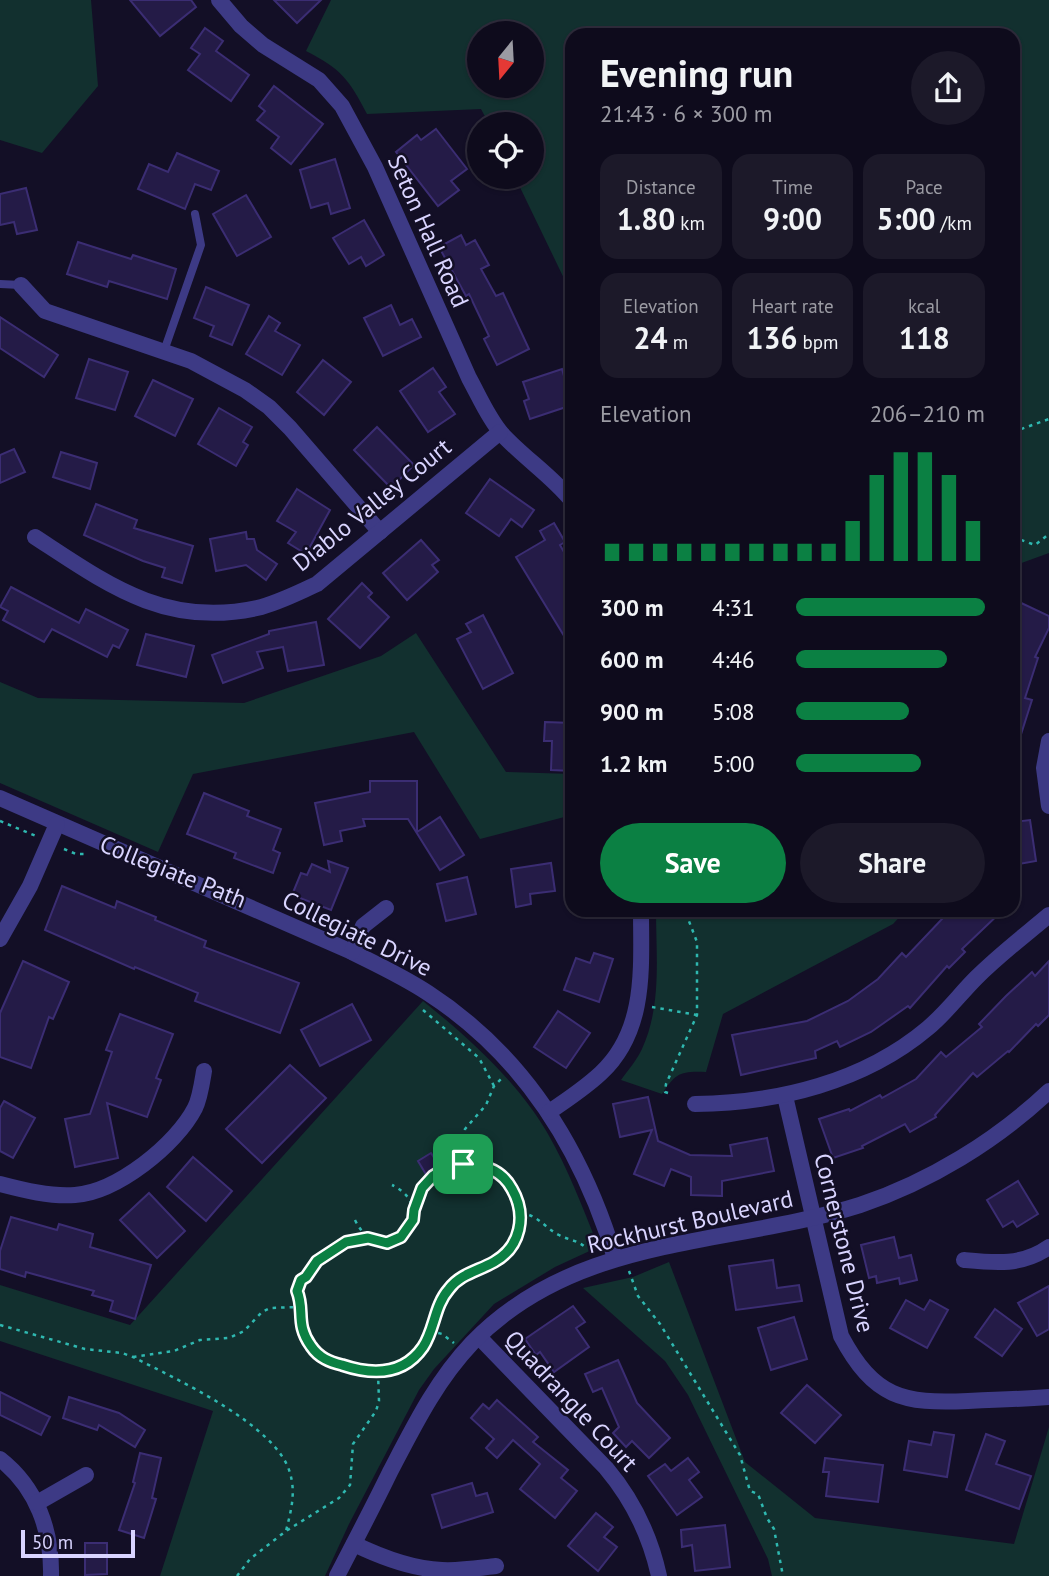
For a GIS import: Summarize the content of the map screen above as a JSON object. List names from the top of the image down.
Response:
{
  "streets": {
    "street": [
      "Seton Hall Road",
      "Diablo Valley Court",
      "Collegiate Drive",
      "Rockhurst Boulevard",
      "Cornerstone Drive",
      "Quadrangle Court"
    ],
    "path": ["Collegiate Path"]
  },
  "crossings": [
    ["Seton Hall Road", "Diablo Valley Court"],
    ["Collegiate Drive", "Rockhurst Boulevard"],
    ["Rockhurst Boulevard", "Cornerstone Drive"],
    ["Rockhurst Boulevard", "Quadrangle Court"]
  ],
  "scale_bar": "50 m",
  "north": "bottom",
  "page": {
    "heading": ["Evening run", "21:43 · 6 × 300 m"],
    "stats": [
      ["Distance", "1.80 km"],
      ["Time", "9:00"],
      ["Pace", "5:00 /km"],
      ["Elevation", "24 m"],
      ["Heart rate", "136 bpm"],
      ["kcal", "118"]
    ],
    "chart": ["Elevation", "206–210 m"],
    "list": [
      {
        "name": "300 m",
        "note": "4:31"
      },
      {
        "name": "600 m",
        "note": "4:46"
      },
      {
        "name": "900 m",
        "note": "5:08"
      },
      {
        "name": "1.2 km",
        "note": "5:00"
      }
    ],
    "buttons": ["Save", "Share"],
    "scale": "50 m"
  }
}
